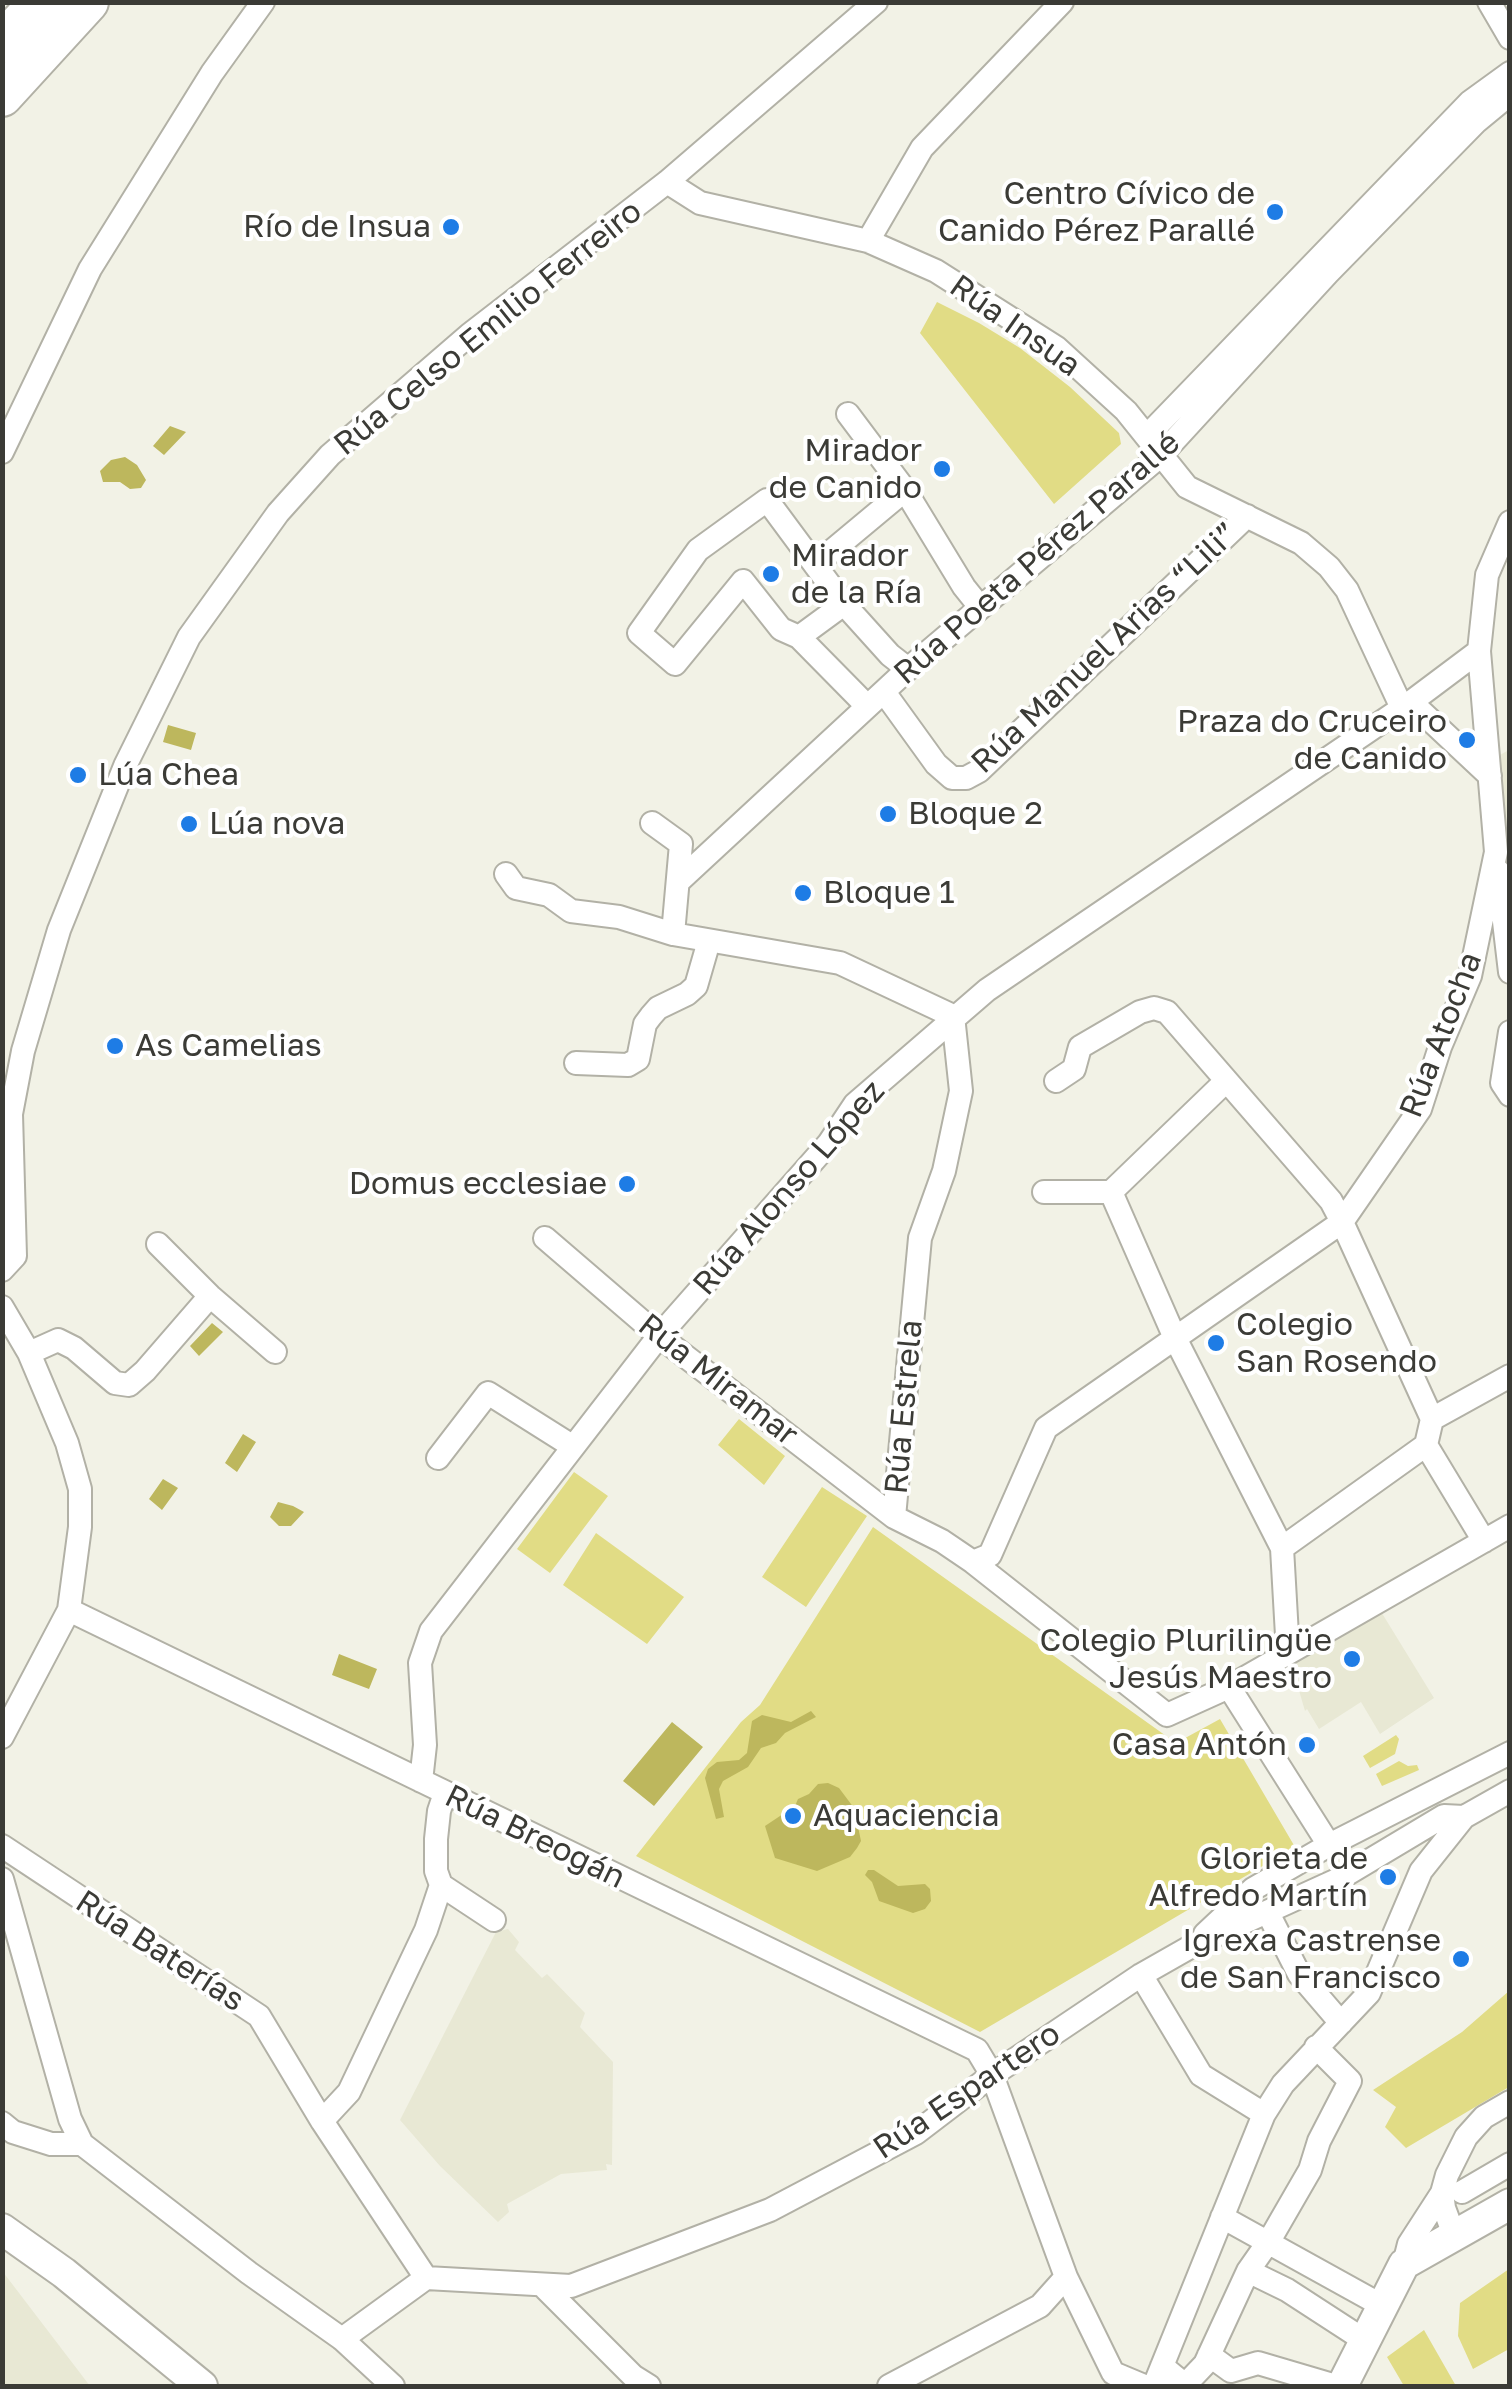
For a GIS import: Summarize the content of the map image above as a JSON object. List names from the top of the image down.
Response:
{
  "streets": {
    "street": [
      "Rúa Insua",
      "Rúa Celso Emilio Ferreiro",
      "Rúa Poeta Pérez Parallé",
      "Rúa Manuel Arias “Lili”",
      "Rúa Atocha",
      "Rúa Alonso López",
      "Rúa Miramar",
      "Rúa Estrela",
      "Rúa Breogán",
      "Rúa Baterías",
      "Rúa Espartero"
    ]
  },
  "crossings": [
    ["Rúa Insua", "Rúa Celso Emilio Ferreiro"],
    ["Rúa Insua", "Rúa Poeta Pérez Parallé"],
    ["Rúa Insua", "Rúa Manuel Arias “Lili”"],
    ["Rúa Insua", "Rúa Alonso López"],
    ["Rúa Poeta Pérez Parallé", "Rúa Manuel Arias “Lili”"],
    ["Rúa Alonso López", "Rúa Miramar"],
    ["Rúa Alonso López", "Rúa Estrela"],
    ["Rúa Alonso López", "Rúa Breogán"],
    ["Rúa Miramar", "Rúa Estrela"],
    ["Rúa Breogán", "Rúa Espartero"],
    ["Rúa Baterías", "Rúa Espartero"]
  ],
  "places": [
    "Centro Cívico de Canido Pérez Parallé",
    "Río de Insua",
    "Mirador de Canido",
    "Mirador de la Ría",
    "Praza do Cruceiro de Canido",
    "Lúa Chea",
    "Bloque 2",
    "Lúa nova",
    "Bloque 1",
    "As Camelias",
    "Domus ecclesiae",
    "Colegio San Rosendo",
    "Colegio Plurilingüe Jesús Maestro",
    "Casa Antón",
    "Aquaciencia",
    "Glorieta de Alfredo Martín",
    "Igrexa Castrense de San Francisco"
  ]
}
